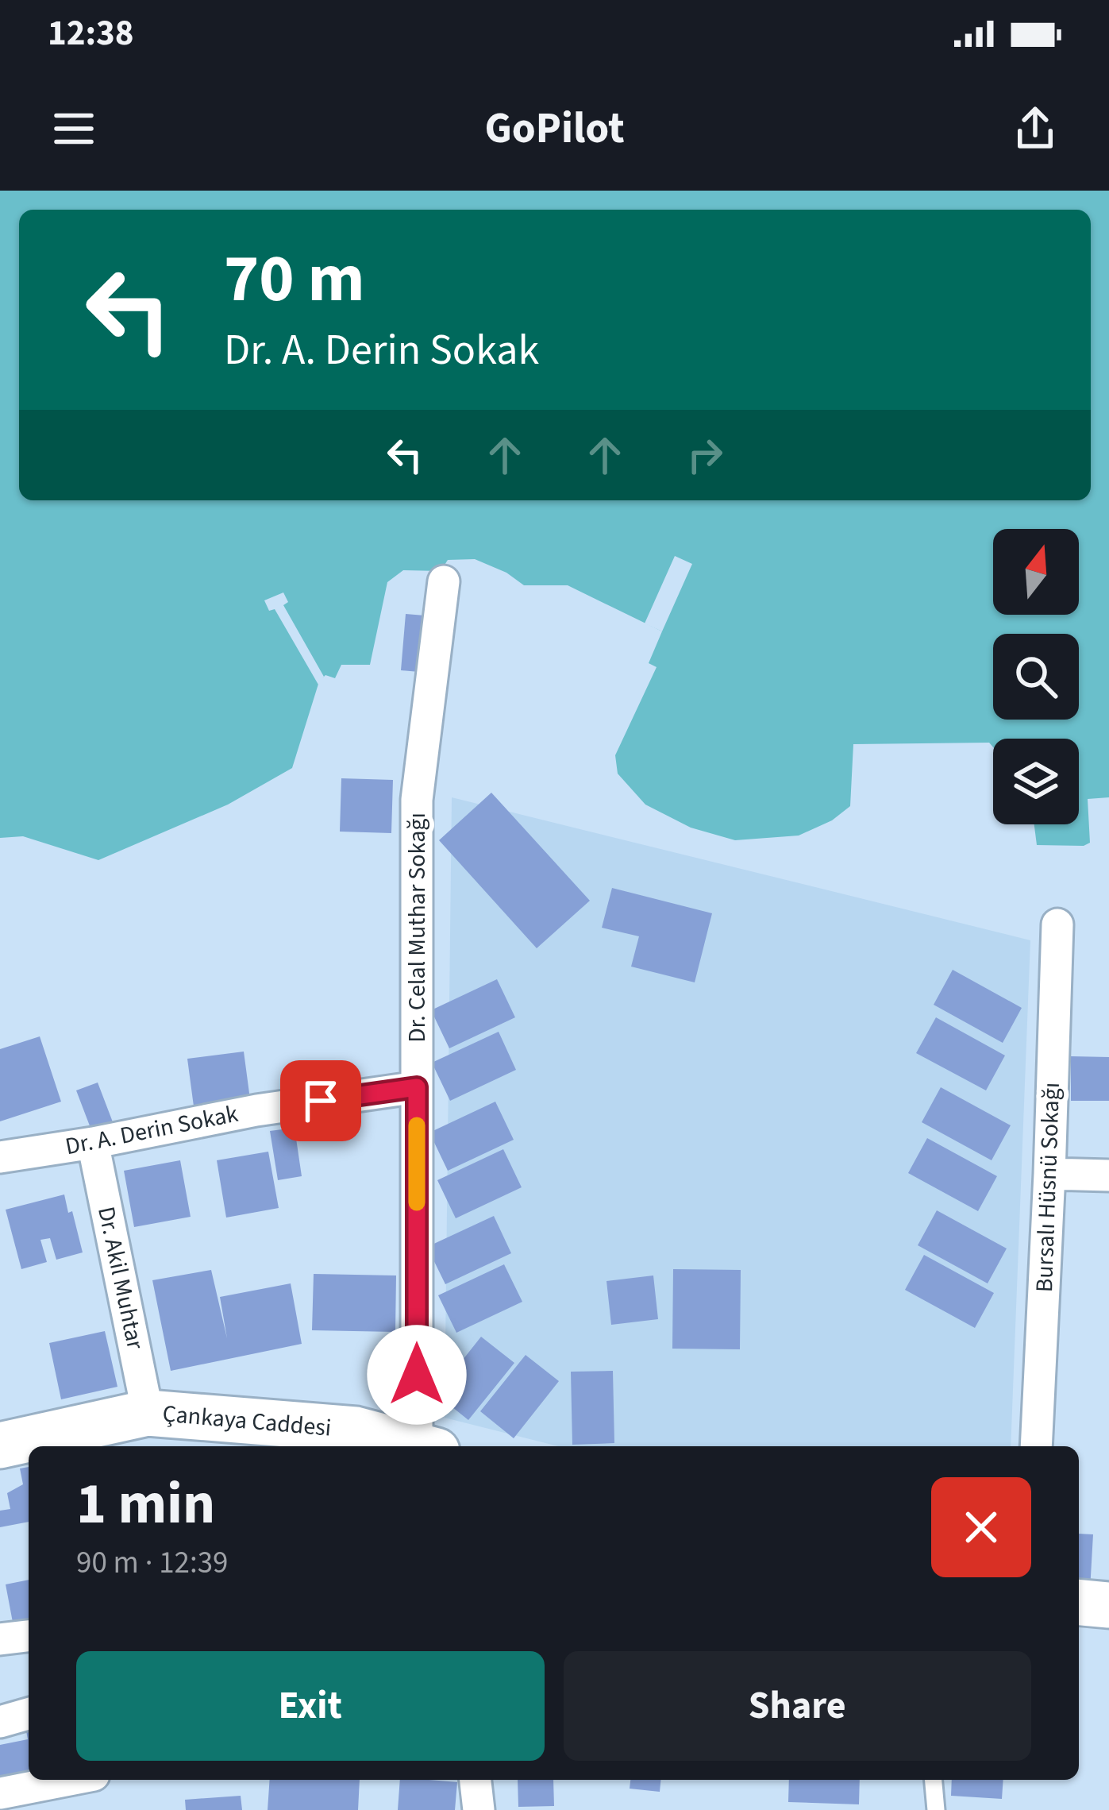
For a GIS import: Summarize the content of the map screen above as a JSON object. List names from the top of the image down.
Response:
{
  "streets": {
    "street": [
      "Dr. Celal Muthar Sokağı",
      "Dr. A. Derin Sokak",
      "Bursalı Hüsnü Sokağı",
      "Dr. Akil Muhtar",
      "Çankaya Caddesi"
    ]
  },
  "crossings": [
    ["Dr. Celal Muthar Sokağı", "Dr. A. Derin Sokak"],
    ["Dr. A. Derin Sokak", "Dr. Akil Muhtar"],
    ["Dr. Akil Muhtar", "Çankaya Caddesi"]
  ],
  "north": "top",
  "page": {
    "status": "12:38",
    "header": "GoPilot",
    "turn": ["70 m", "Dr. A. Derin Sokak"],
    "heading": ["1 min", "90 m · 12:39"],
    "buttons": ["Exit", "Share"]
  }
}
